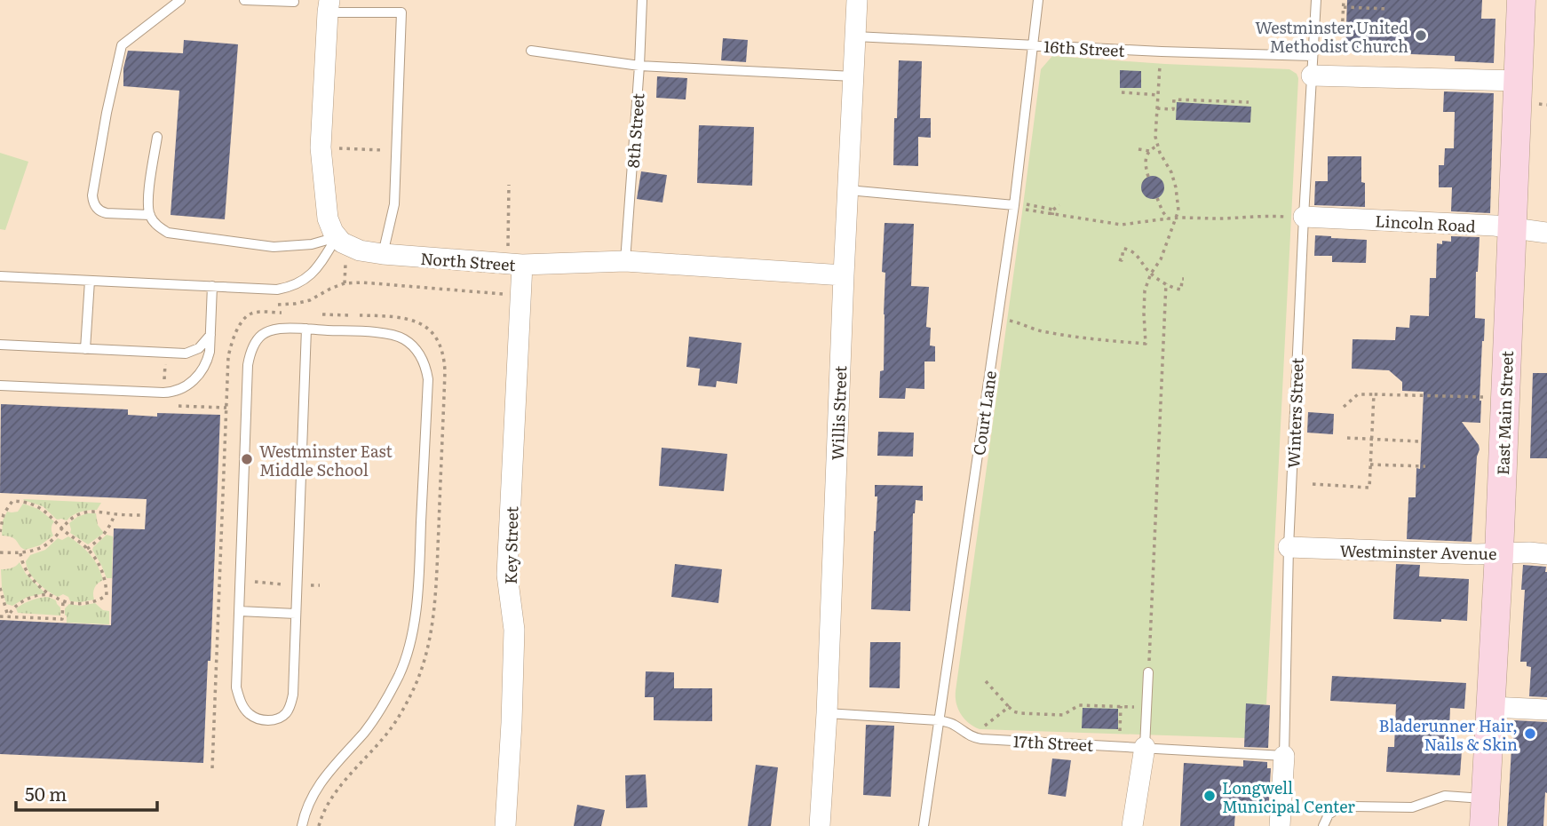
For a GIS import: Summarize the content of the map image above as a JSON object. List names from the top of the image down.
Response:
{
  "streets": {
    "main road": ["East Main Street"],
    "street": [
      "16th Street",
      "Lincoln Road",
      "North Street",
      "Willis Street",
      "Winters Street",
      "Key Street",
      "Westminster Avenue"
    ],
    "lane": ["8th Street", "Court Lane", "17th Street"]
  },
  "crossings": [
    ["16th Street", "Willis Street"],
    ["16th Street", "Court Lane"],
    ["16th Street", "Winters Street"],
    ["16th Street", "East Main Street"],
    ["8th Street", "North Street"],
    ["Lincoln Road", "Winters Street"],
    ["Lincoln Road", "East Main Street"],
    ["North Street", "Willis Street"],
    ["North Street", "Key Street"],
    ["Willis Street", "17th Street"],
    ["Court Lane", "17th Street"],
    ["Winters Street", "Westminster Avenue"],
    ["Winters Street", "17th Street"],
    ["East Main Street", "Westminster Avenue"]
  ],
  "places": [
    "Westminster United Methodist Church",
    "Westminster East Middle School",
    "Bladerunner Hair, Nails & Skin",
    "Longwell Municipal Center"
  ],
  "scale_bar": "50 m"
}
